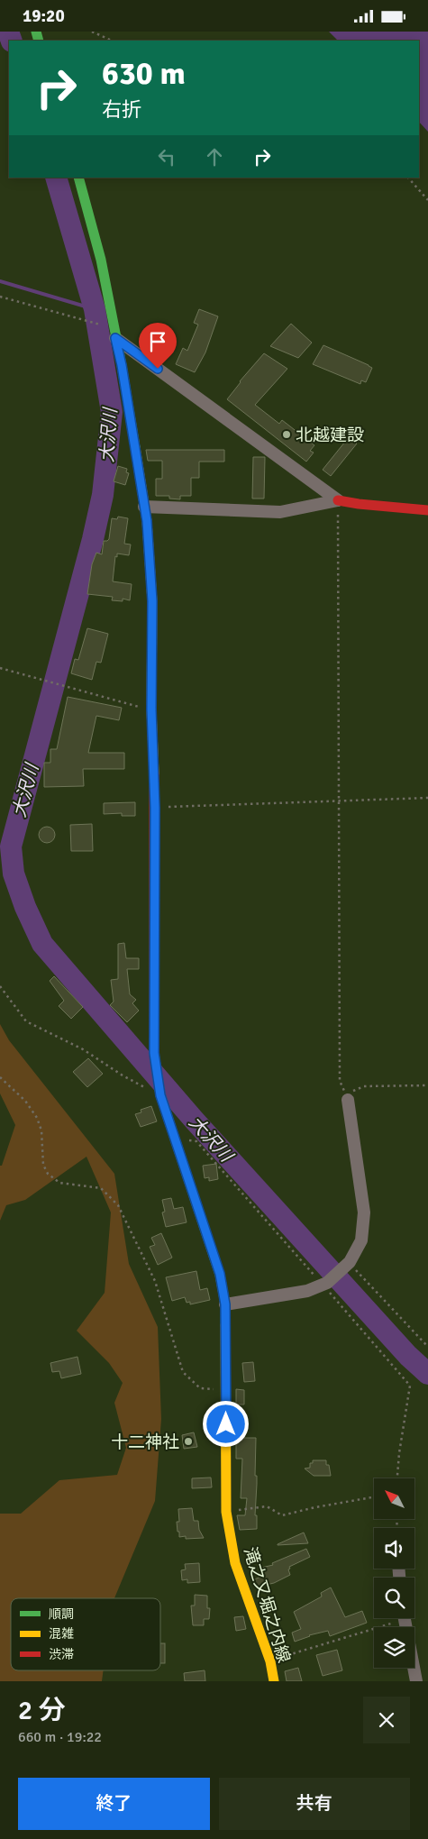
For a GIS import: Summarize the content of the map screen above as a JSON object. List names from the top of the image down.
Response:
{
  "streets": {
    "main road": ["滝之又堀之内線"]
  },
  "water": ["大沢川"],
  "places": ["北越建設", "十二神社"],
  "legend": ["順調", "混雑", "渋滞"],
  "north": "top left",
  "page": {
    "status": "19:20",
    "turn": ["630 m", "右折"],
    "heading": ["2 分", "660 m · 19:22"],
    "buttons": ["終了", "共有"]
  }
}
